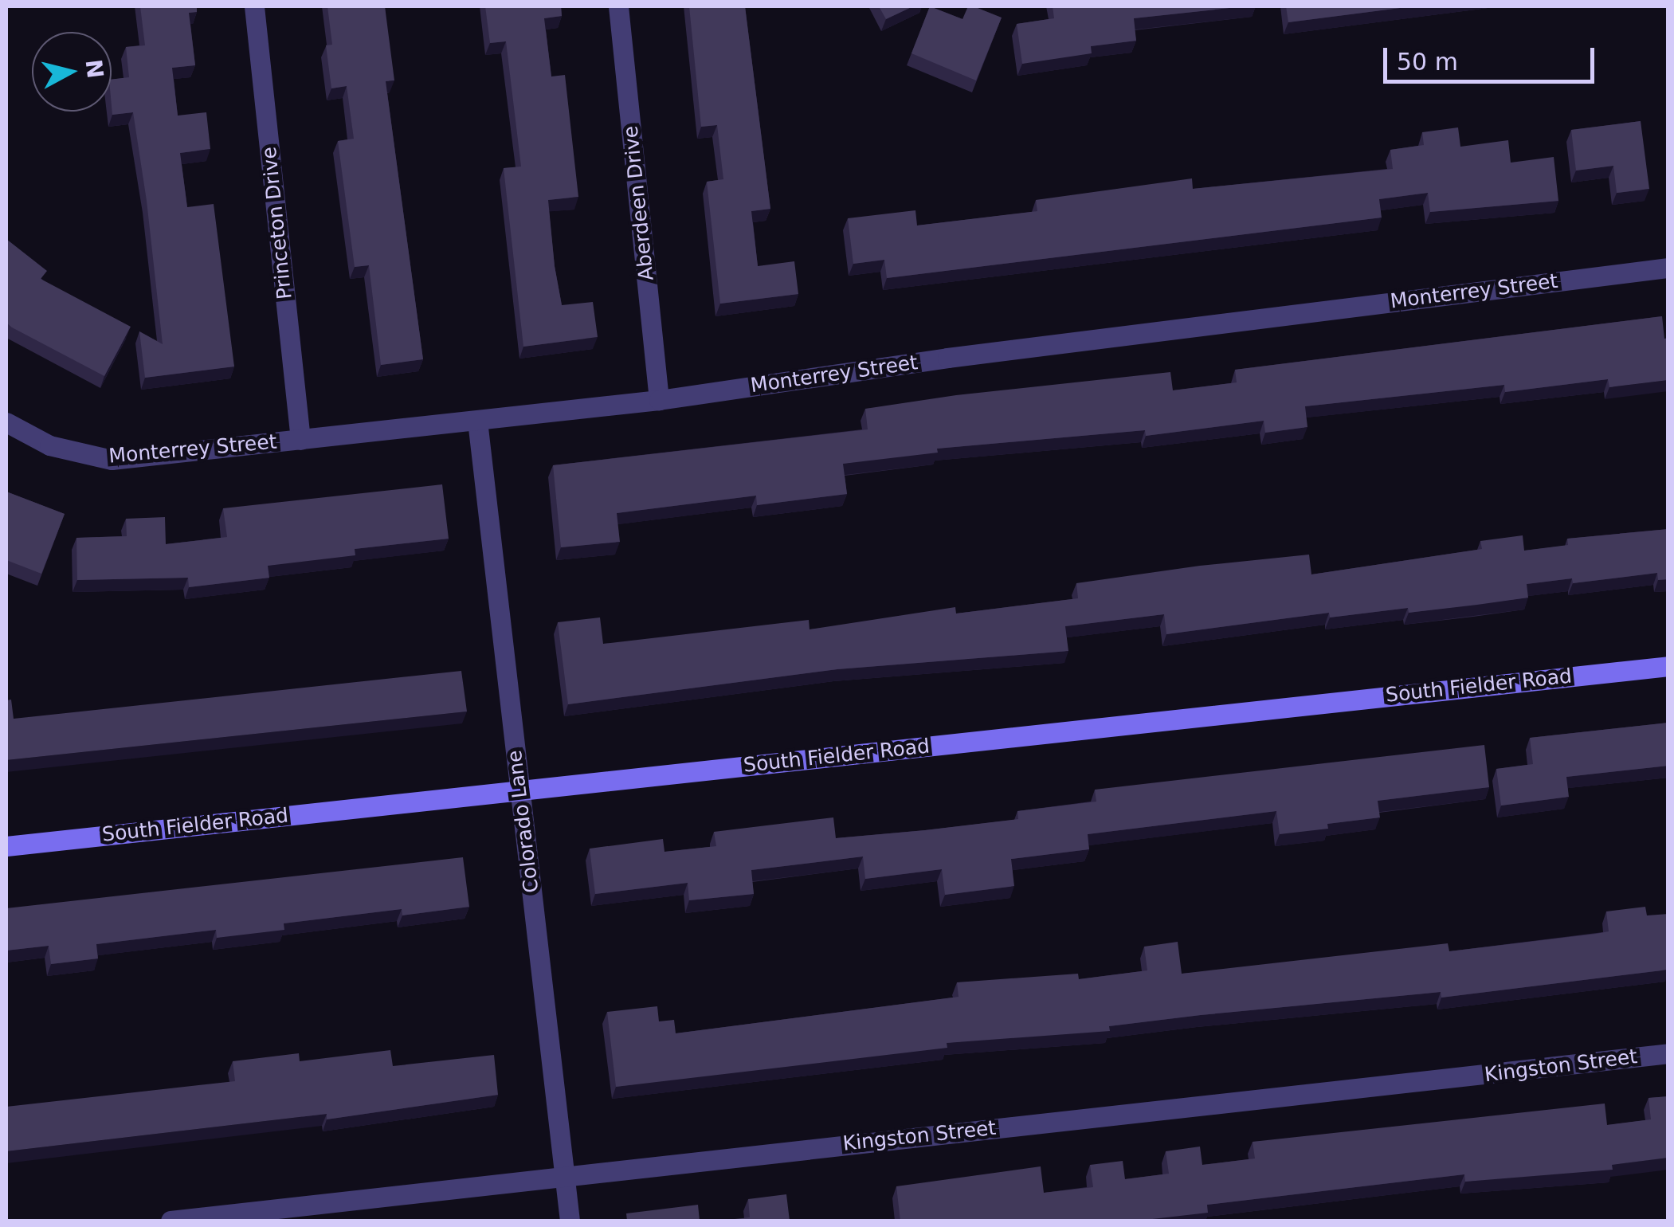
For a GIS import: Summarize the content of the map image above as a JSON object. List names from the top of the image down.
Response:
{
  "streets": {
    "street": [
      "Aberdeen Drive",
      "Princeton Drive",
      "Monterrey Street",
      "South Fielder Road",
      "Colorado Lane",
      "Kingston Street"
    ]
  },
  "crossings": [
    ["Aberdeen Drive", "Monterrey Street"],
    ["Princeton Drive", "Monterrey Street"],
    ["Monterrey Street", "Colorado Lane"],
    ["South Fielder Road", "Colorado Lane"],
    ["Colorado Lane", "Kingston Street"]
  ],
  "scale_bar": "50 m",
  "north": "right"
}
